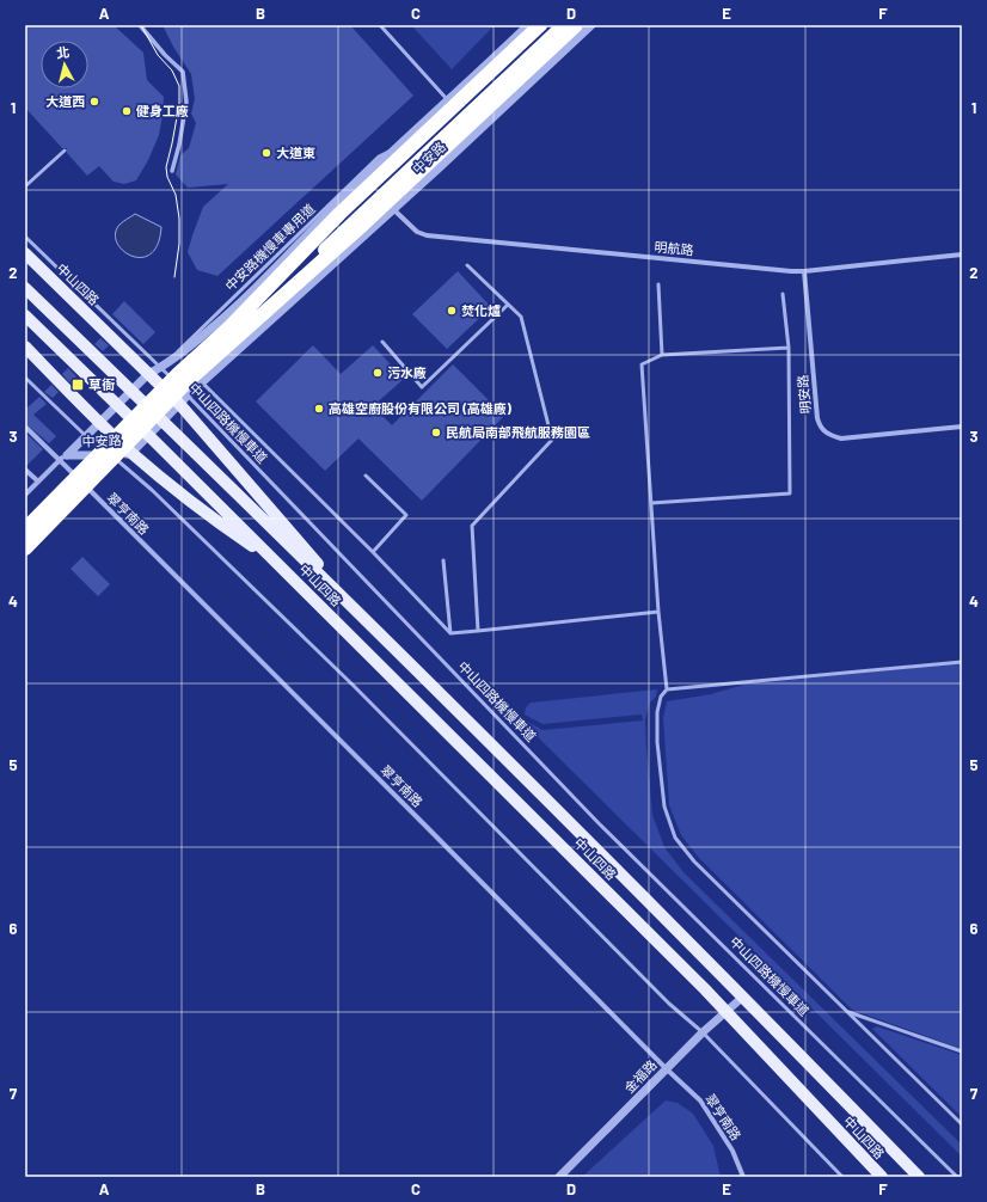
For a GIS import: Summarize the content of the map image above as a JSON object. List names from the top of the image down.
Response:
{
  "streets": {
    "main road": ["中山四路"],
    "street": [
      "中安路",
      "明航路",
      "明安路",
      "翠亨南路",
      "金福路"
    ],
    "lane": ["中安路機慢車專用道", "中山四路機慢車道"]
  },
  "crossings": [
    ["中安路", "中安路機慢車專用道"],
    ["中安路", "明航路"],
    ["中安路", "中山四路"],
    ["中安路", "中山四路機慢車道"],
    ["中安路", "翠亨南路"],
    ["中安路機慢車專用道", "中山四路機慢車道"],
    ["明航路", "明安路"],
    ["中山四路", "中山四路機慢車道"],
    ["中山四路", "金福路"],
    ["翠亨南路", "金福路"]
  ],
  "places": {
    "other": [
      "大道西",
      "健身工廠",
      "大道東",
      "焚化爐",
      "污水廠",
      "高雄空廚股份有限公司 (高雄廠)",
      "民航局南部飛航服務園區"
    ],
    "transit": ["草衙"]
  },
  "north": "top",
  "grid": {
    "columns": [
      "A",
      "B",
      "C",
      "D",
      "E",
      "F"
    ],
    "rows": [
      "1",
      "2",
      "3",
      "4",
      "5",
      "6",
      "7"
    ]
  }
}
